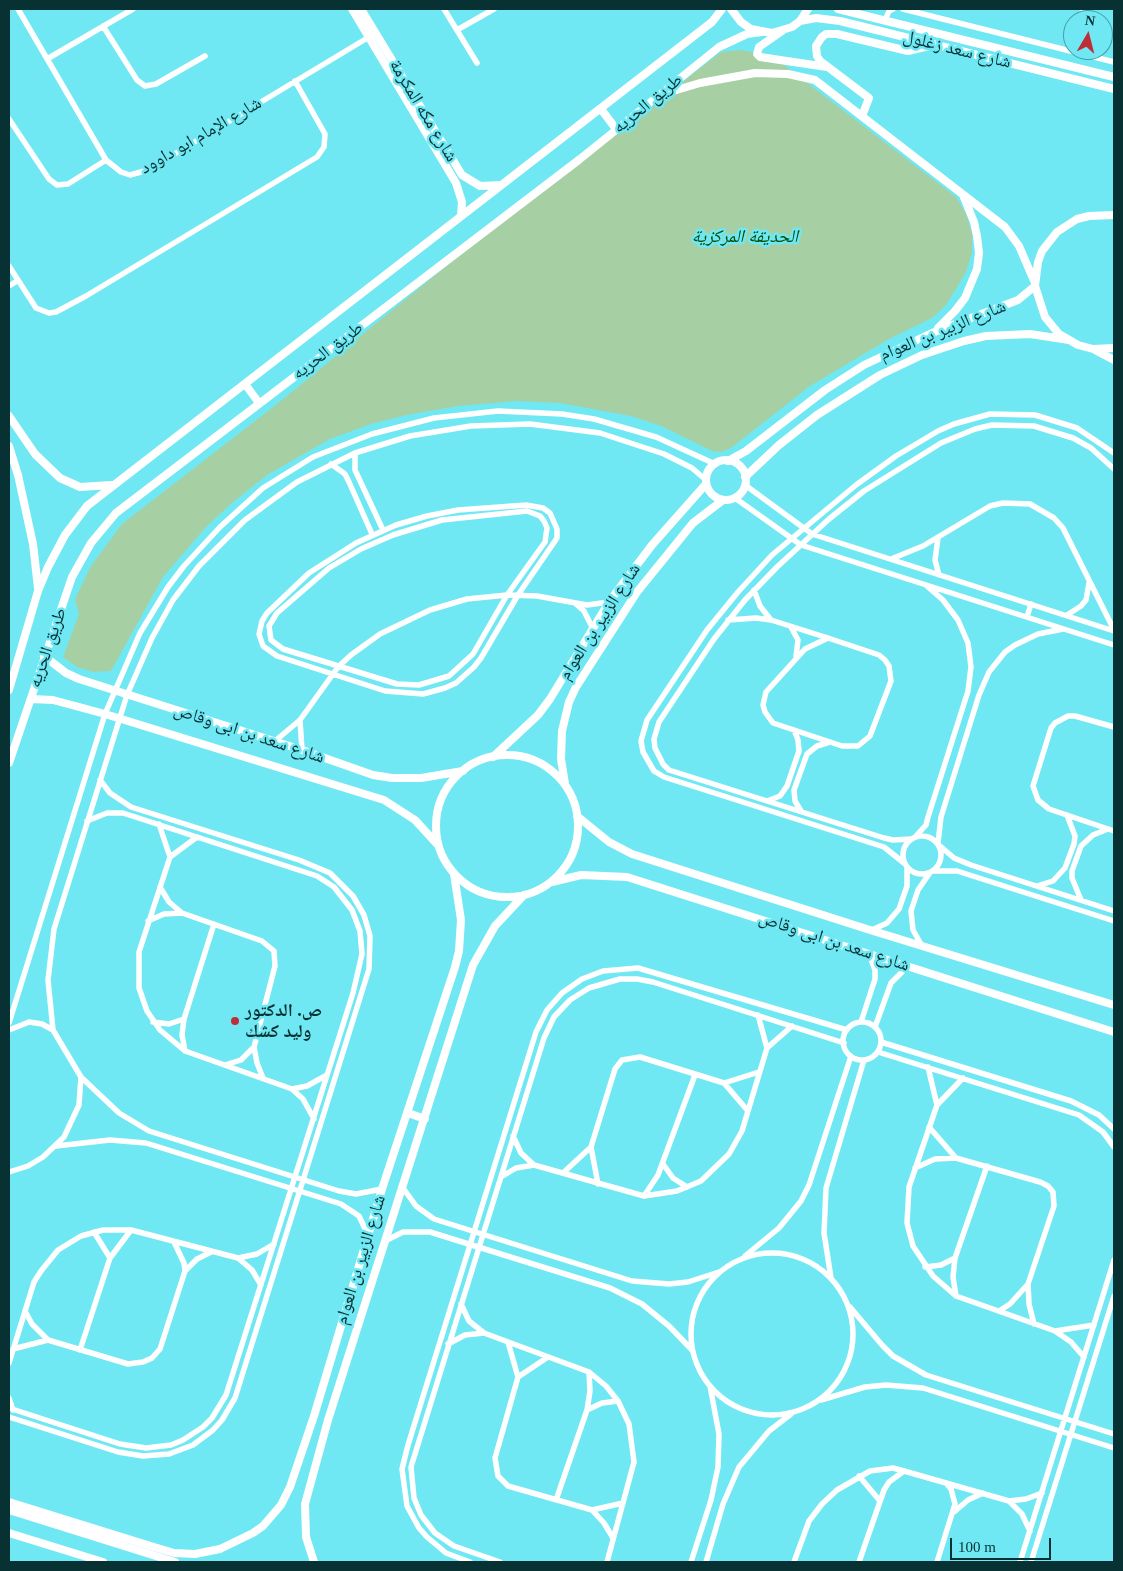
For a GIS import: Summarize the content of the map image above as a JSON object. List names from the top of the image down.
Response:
{
  "streets": {
    "street": [
      "شارع سعد زغلول",
      "طريق الحريه",
      "شارع مكه المكرمة",
      "شارع الإمام ابو داوود",
      "شارع الزبير بن العوام",
      "شارع سعد بن ابى وقاص"
    ]
  },
  "crossings": [
    ["طريق الحريه", "شارع مكه المكرمة"],
    ["طريق الحريه", "شارع سعد بن ابى وقاص"],
    ["شارع مكه المكرمة", "شارع الإمام ابو داوود"],
    ["شارع الزبير بن العوام", "شارع سعد بن ابى وقاص"]
  ],
  "parks": ["الحديقة المركزية"],
  "places": ["ص. الدكتور وليد كشك"],
  "scale_bar": "100 m",
  "north": "top"
}
